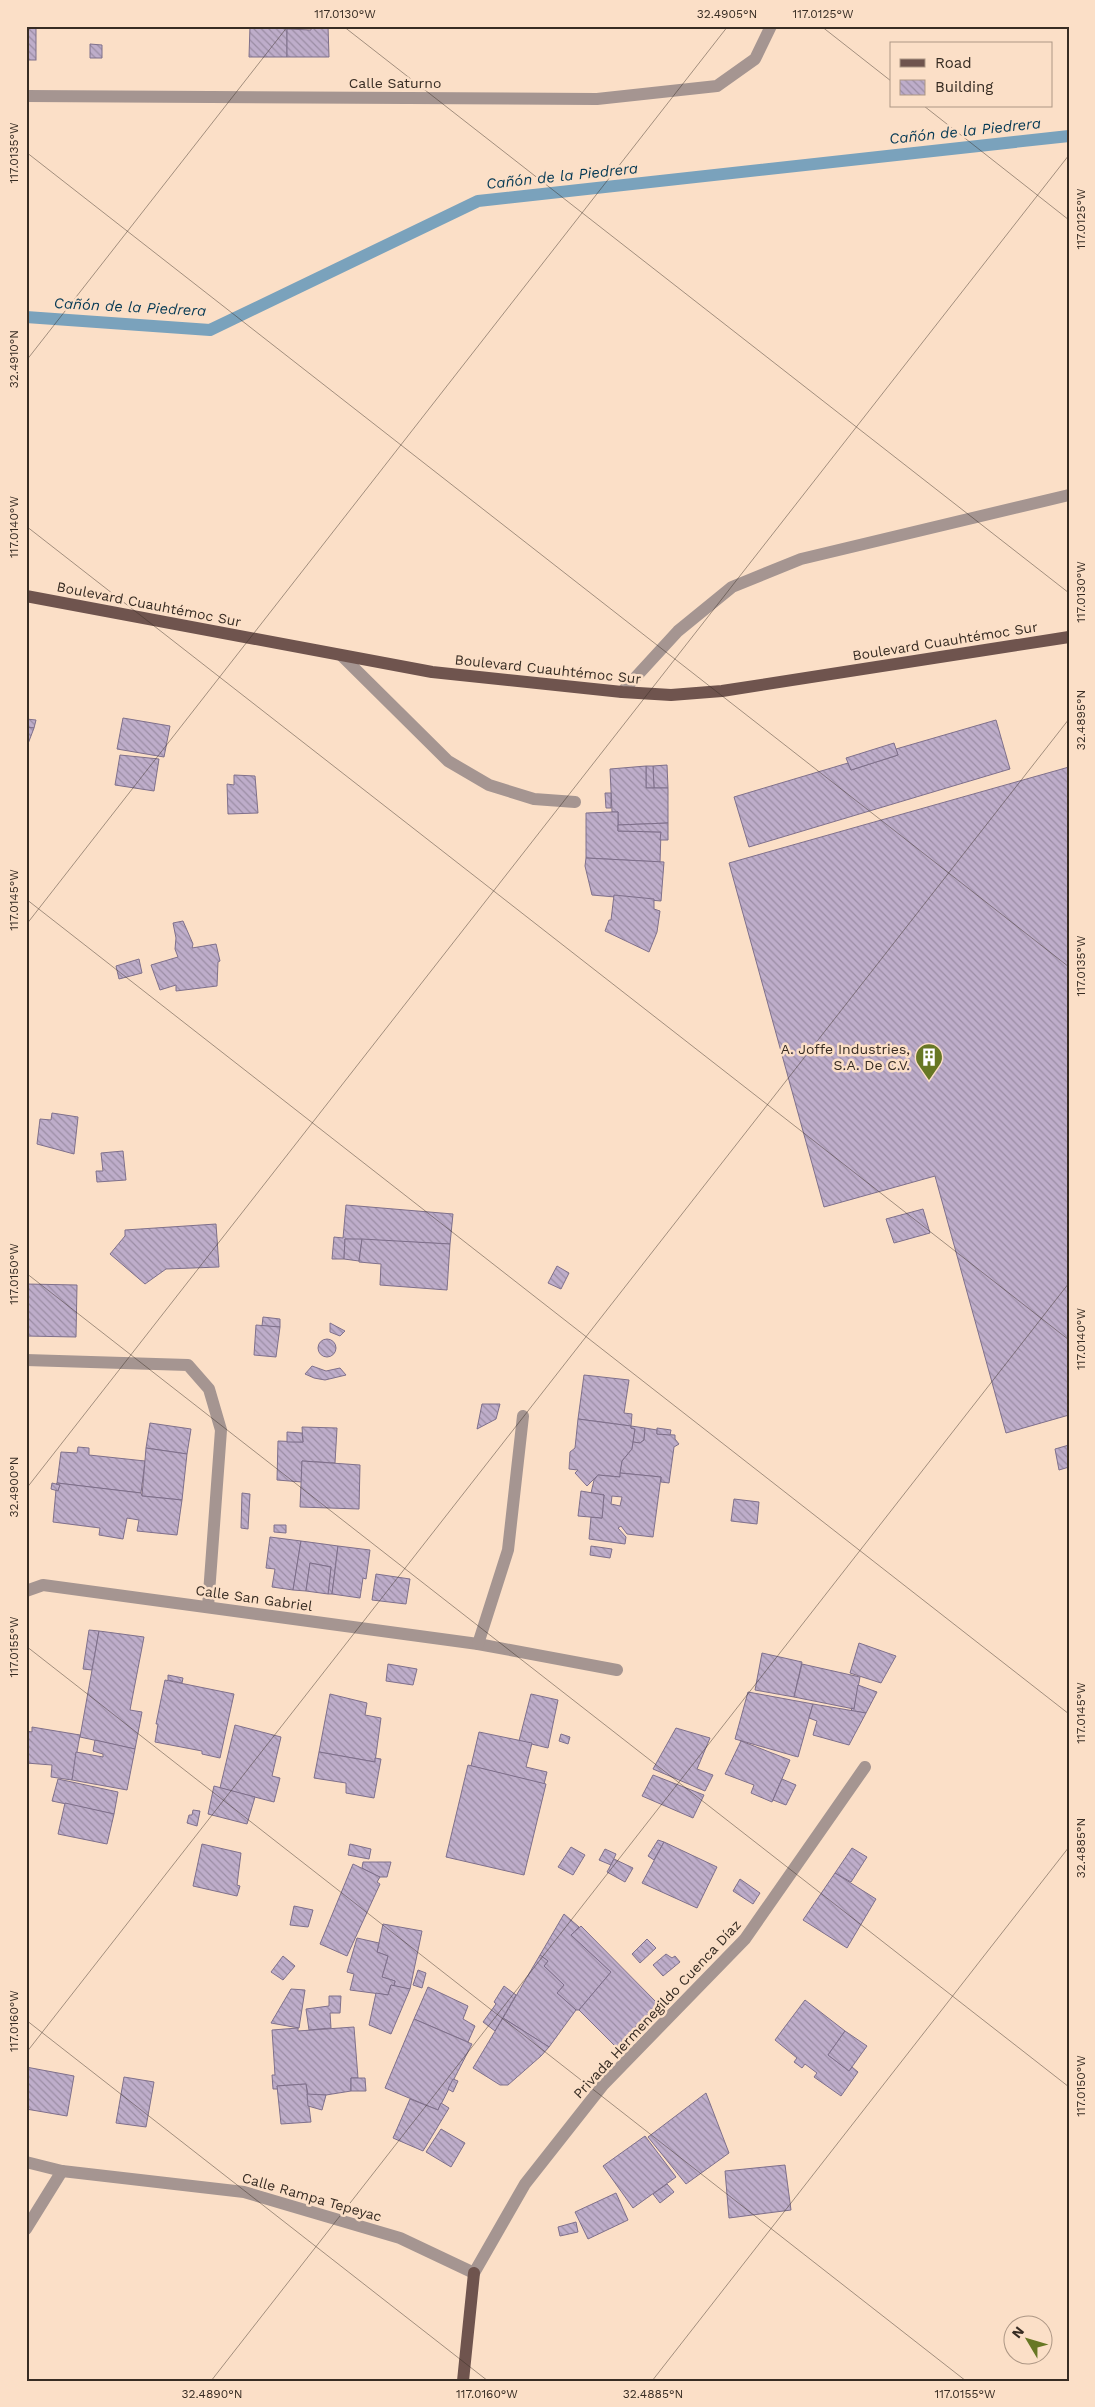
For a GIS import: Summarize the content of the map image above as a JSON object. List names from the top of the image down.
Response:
{
  "streets": {
    "main road": ["Boulevard Cuauhtémoc Sur"],
    "street": [
      "Calle Saturno",
      "Calle San Gabriel",
      "Privada Hermenegildo Cuenca Díaz",
      "Calle Rampa Tepeyac"
    ]
  },
  "crossings": [
    ["Privada Hermenegildo Cuenca Díaz", "Calle Rampa Tepeyac"]
  ],
  "water": ["Cañón de la Piedrera"],
  "places": {
    "building": ["A. Joffe Industries, S.A. De C.V."]
  },
  "legend": ["Road", "Building"],
  "north": "top left",
  "coordinates": [
    "117.0130°W",
    "32.4905°N",
    "117.0125°W",
    "117.0135°W",
    "32.4910°N",
    "117.0140°W",
    "32.4895°N",
    "117.0145°W",
    "117.0150°W",
    "32.4900°N",
    "117.0155°W",
    "32.4885°N",
    "117.0160°W",
    "32.4890°N"
  ]
}
